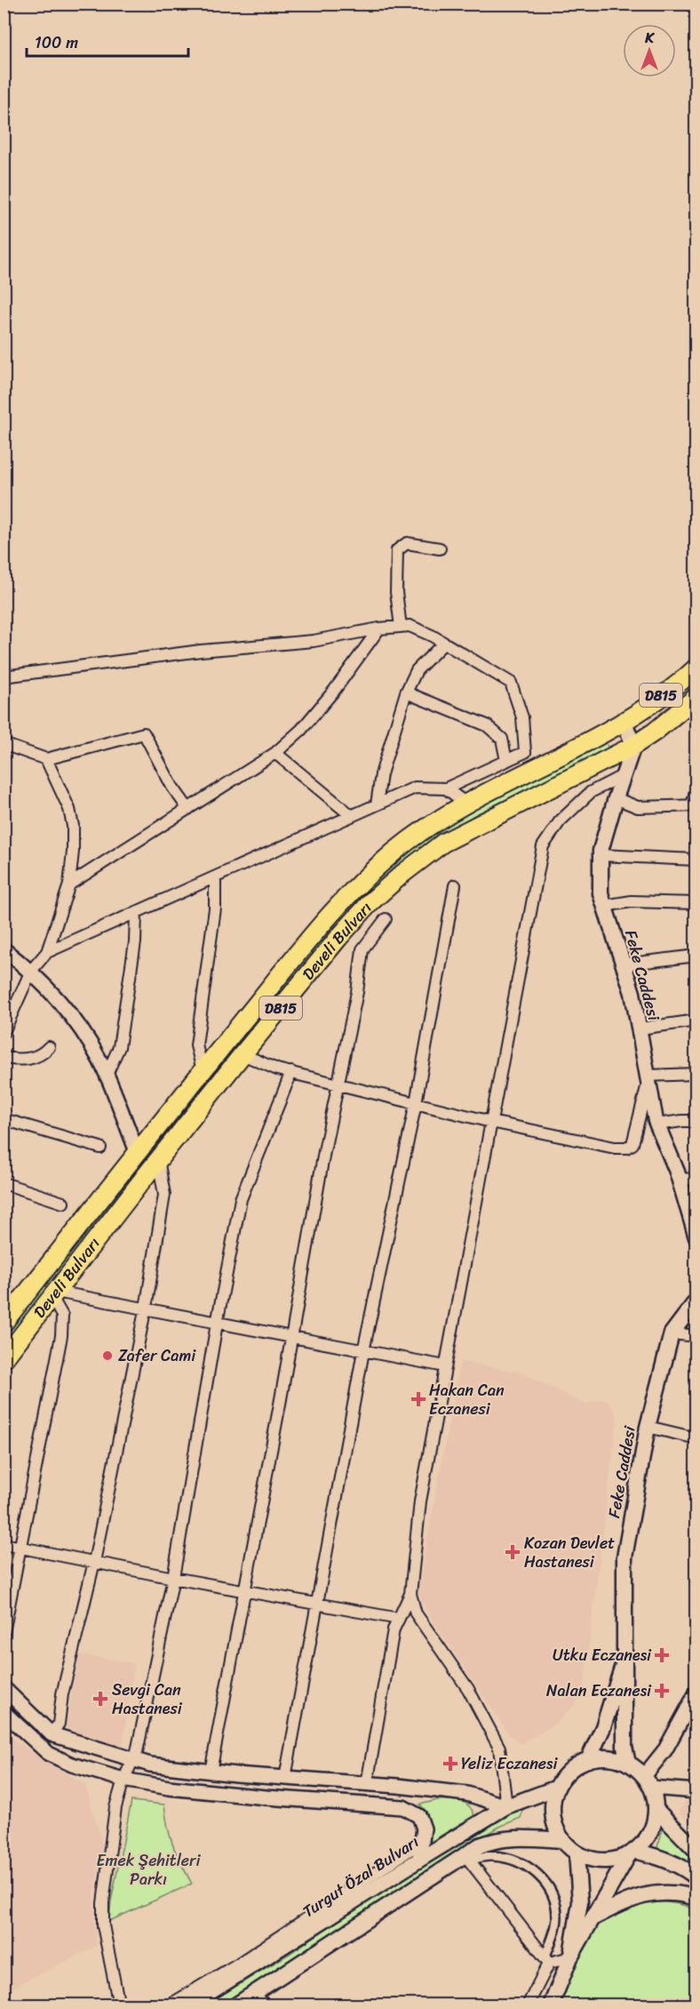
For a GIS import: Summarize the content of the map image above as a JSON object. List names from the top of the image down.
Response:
{
  "streets": {
    "highway": ["D815", "Develi Bulvarı"],
    "main road": ["Feke Caddesi", "Turgut Özal Bulvarı"]
  },
  "crossings": [
    ["Develi Bulvarı", "Feke Caddesi"],
    ["Feke Caddesi", "Turgut Özal Bulvarı"]
  ],
  "parks": ["Emek Şehitleri Parkı"],
  "places": {
    "other": ["Zafer Cami"],
    "health": [
      "Hakan Can Eczanesi",
      "Kozan Devlet Hastanesi",
      "Utku Eczanesi",
      "Nalan Eczanesi",
      "Sevgi Can Hastanesi",
      "Yeliz Eczanesi"
    ]
  },
  "scale_bar": "100 m",
  "north": "top"
}
